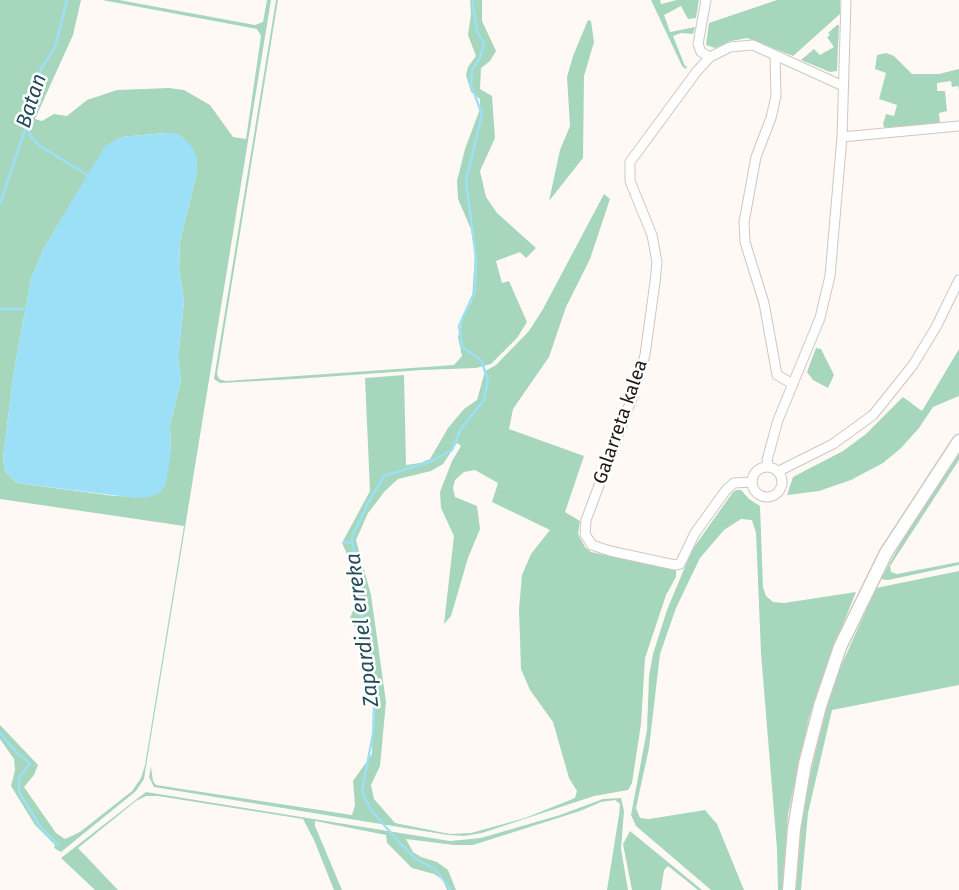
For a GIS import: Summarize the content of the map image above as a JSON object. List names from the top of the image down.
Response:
{
  "streets": {
    "street": ["Galarreta kalea"]
  },
  "water": ["Batan", "Zapardiel erreka"]
}
